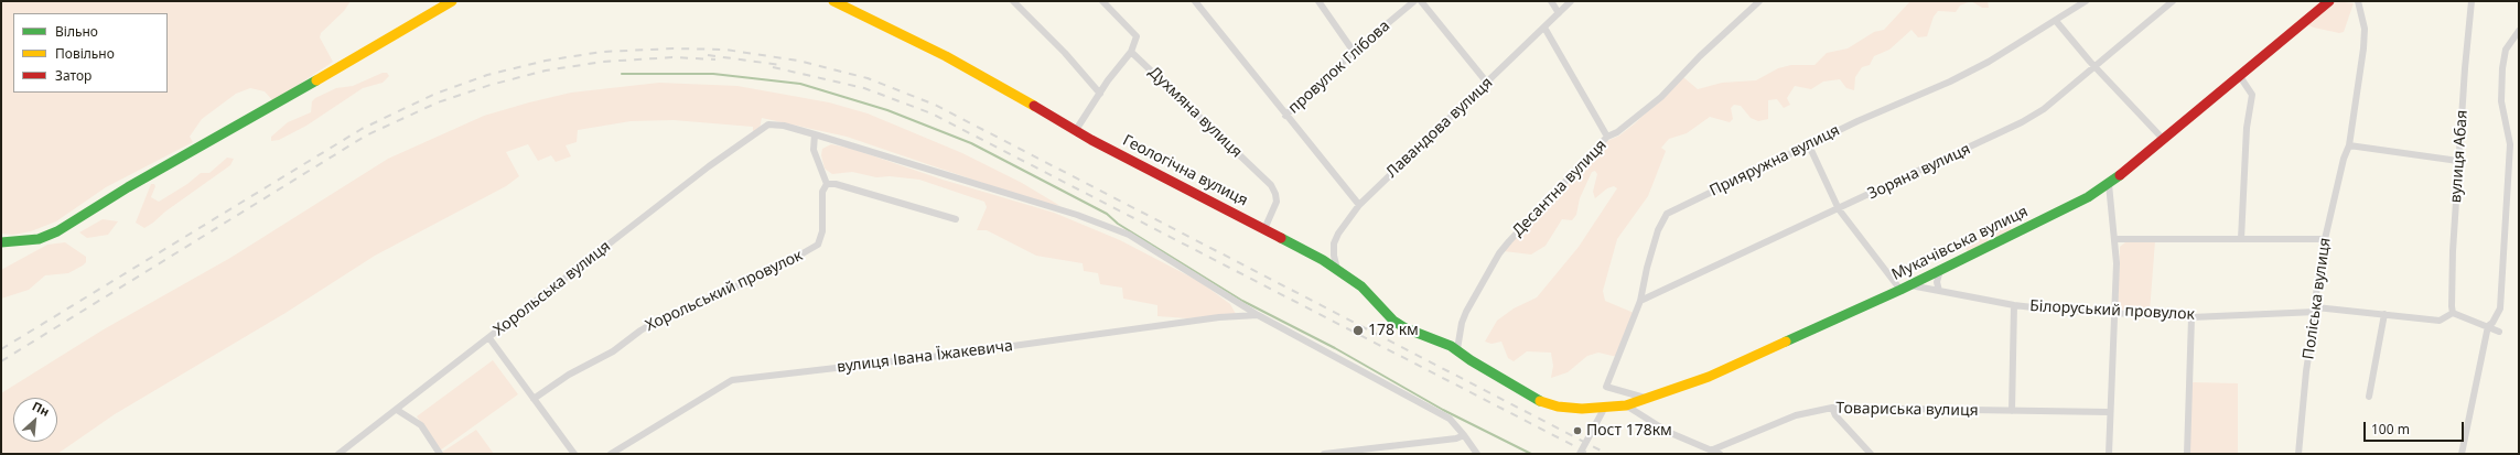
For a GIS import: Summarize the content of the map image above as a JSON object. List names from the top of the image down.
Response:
{
  "streets": {
    "street": [
      "провулок Глібова",
      "Духмяна вулиця",
      "Лавандова вулиця",
      "вулиця Абая",
      "Прияружна вулиця",
      "Геологічна вулиця",
      "Зоряна вулиця",
      "Десантна вулиця",
      "Мукачівська вулиця",
      "Хорольська вулиця",
      "Хорольський провулок",
      "Поліська вулиця",
      "Білоруський провулок",
      "вулиця Івана Їжакевича",
      "Товариська вулиця"
    ]
  },
  "crossings": [
    ["Духмяна вулиця", "Геологічна вулиця"],
    ["Лавандова вулиця", "Геологічна вулиця"],
    ["вулиця Абая", "Білоруський провулок"],
    ["Прияружна вулиця", "Зоряна вулиця"],
    ["Прияружна вулиця", "Мукачівська вулиця"],
    ["Геологічна вулиця", "Десантна вулиця"],
    ["Геологічна вулиця", "Мукачівська вулиця"],
    ["Мукачівська вулиця", "Білоруський провулок"],
    ["Поліська вулиця", "Білоруський провулок"]
  ],
  "places": ["178 км", "Пост 178км"],
  "legend": ["Вільно", "Повільно", "Затор"],
  "scale_bar": "100 m",
  "north": "top right"
}
